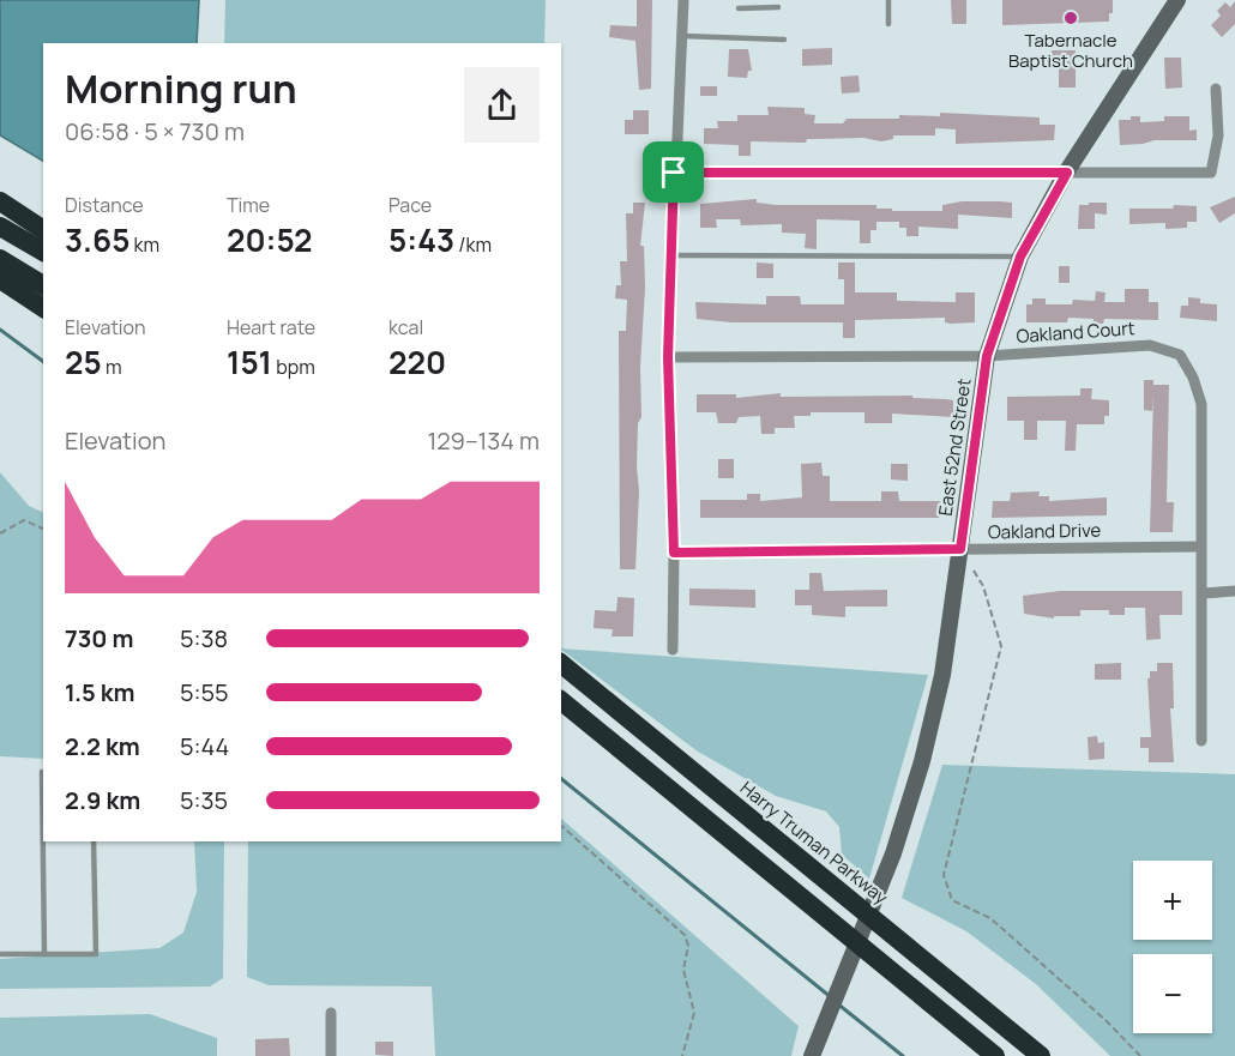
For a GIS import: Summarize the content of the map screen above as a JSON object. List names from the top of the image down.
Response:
{
  "streets": {
    "highway": ["Harry Truman Parkway"],
    "main road": ["East 52nd Street"],
    "street": ["Oakland Court", "Oakland Drive"]
  },
  "crossings": [
    ["Oakland Court", "East 52nd Street"],
    ["Oakland Court", "Oakland Drive"],
    ["East 52nd Street", "Oakland Drive"]
  ],
  "places": ["Tabernacle Baptist Church"],
  "page": {
    "heading": ["Morning run", "06:58 · 5 × 730 m"],
    "stats": [
      ["Distance", "3.65 km"],
      ["Time", "20:52"],
      ["Pace", "5:43 /km"],
      ["Elevation", "25 m"],
      ["Heart rate", "151 bpm"],
      ["kcal", "220"]
    ],
    "chart": ["Elevation", "129–134 m"],
    "list": [
      {
        "name": "730 m",
        "note": "5:38"
      },
      {
        "name": "1.5 km",
        "note": "5:55"
      },
      {
        "name": "2.2 km",
        "note": "5:44"
      },
      {
        "name": "2.9 km",
        "note": "5:35"
      }
    ],
    "map_buttons": ["+", "−"]
  }
}
